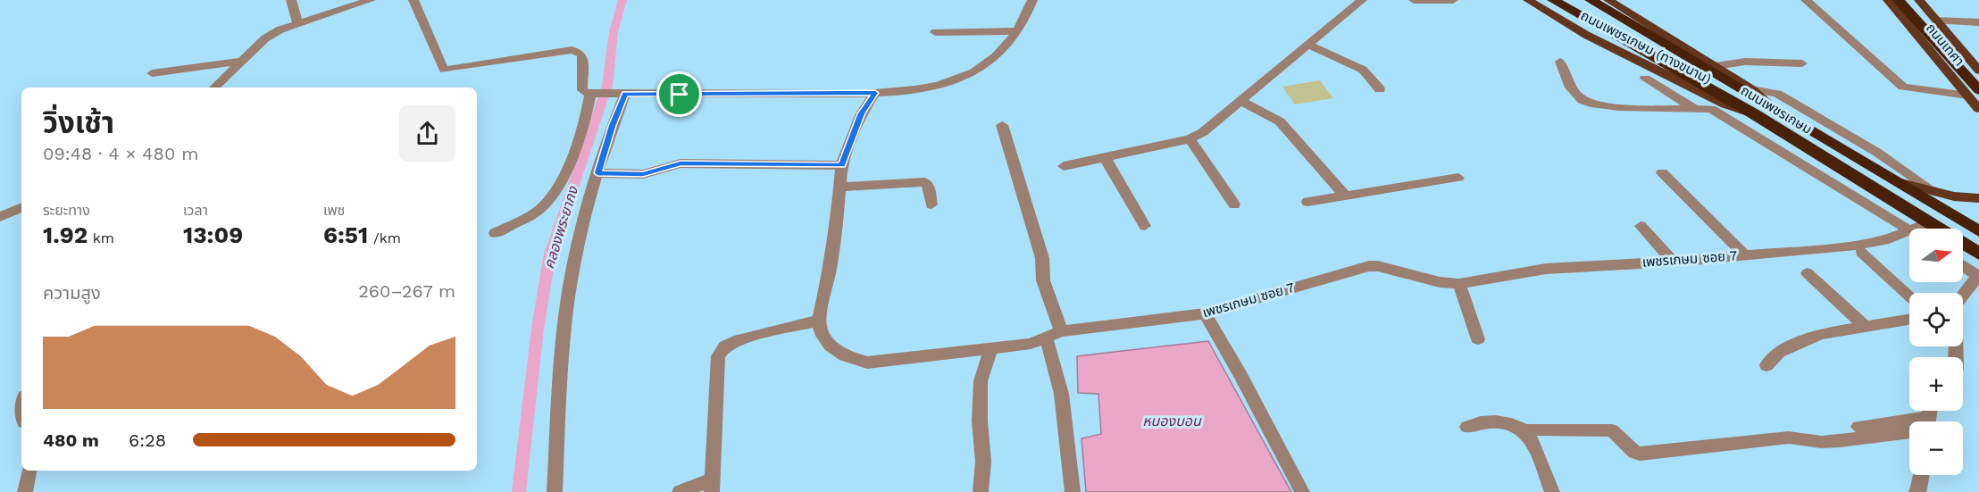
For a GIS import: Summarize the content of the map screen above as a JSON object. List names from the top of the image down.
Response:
{
  "streets": {
    "highway": ["ถนนเพชรเกษม"],
    "main road": ["ถนนเทศา", "ถนนเพชรเกษม (ทางขนาน)"],
    "street": ["เพชรเกษม ซอย 7"]
  },
  "crossings": [
    ["ถนนเพชรเกษม (ทางขนาน)", "ถนนเพชรเกษม"],
    ["ถนนเพชรเกษม", "เพชรเกษม ซอย 7"]
  ],
  "water": ["คลองพระยากง", "หนองบอน"],
  "north": "right",
  "page": {
    "heading": ["วิ่งเช้า", "09:48 · 4 × 480 m"],
    "stats": [
      ["ระยะทาง", "1.92 km"],
      ["เวลา", "13:09"],
      ["เพซ", "6:51 /km"]
    ],
    "map_buttons": ["+", "−"],
    "chart": ["ความสูง", "260–267 m"],
    "list": [
      {
        "name": "480 m",
        "note": "6:28"
      }
    ]
  }
}
